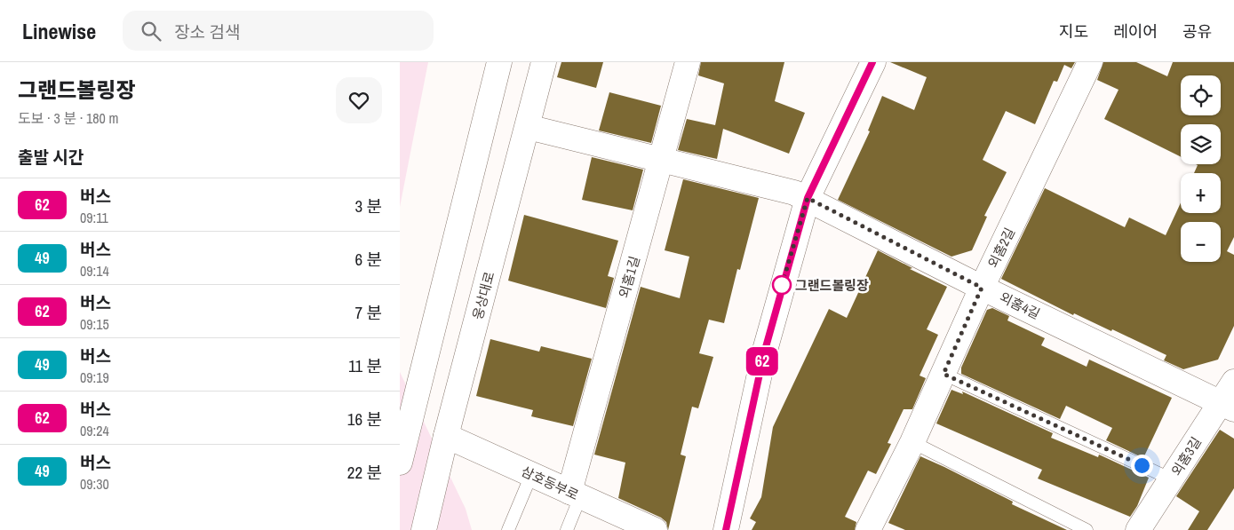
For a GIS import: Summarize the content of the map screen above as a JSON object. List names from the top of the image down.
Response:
{
  "streets": {
    "street": [
      "외홈2길",
      "외홈1길",
      "웅상대로",
      "외홈4길",
      "외홈3길",
      "삼호동부로"
    ]
  },
  "crossings": [
    ["외홈2길", "외홈4길"],
    ["외홈1길", "외홈4길"],
    ["외홈1길", "삼호동부로"],
    ["웅상대로", "외홈4길"],
    ["웅상대로", "삼호동부로"],
    ["외홈4길", "외홈3길"]
  ],
  "places": ["그랜드볼링장"],
  "lines": ["bus line 62"],
  "page": {
    "header": "Linewise",
    "search": "장소 검색",
    "nav": ["지도", "레이어", "공유"],
    "heading": [
      ["그랜드볼링장", "도보 · 3 분 · 180 m"],
      "출발 시간"
    ],
    "on_map": "62",
    "map_buttons": ["+", "−"],
    "list": [
      {
        "mark": "62",
        "name": "버스",
        "note": "09:11",
        "value": "3 분"
      },
      {
        "mark": "49",
        "name": "버스",
        "note": "09:14",
        "value": "6 분"
      },
      {
        "mark": "62",
        "name": "버스",
        "note": "09:15",
        "value": "7 분"
      },
      {
        "mark": "49",
        "name": "버스",
        "note": "09:19",
        "value": "11 분"
      },
      {
        "mark": "62",
        "name": "버스",
        "note": "09:24",
        "value": "16 분"
      },
      {
        "mark": "49",
        "name": "버스",
        "note": "09:30",
        "value": "22 분"
      }
    ]
  }
}
